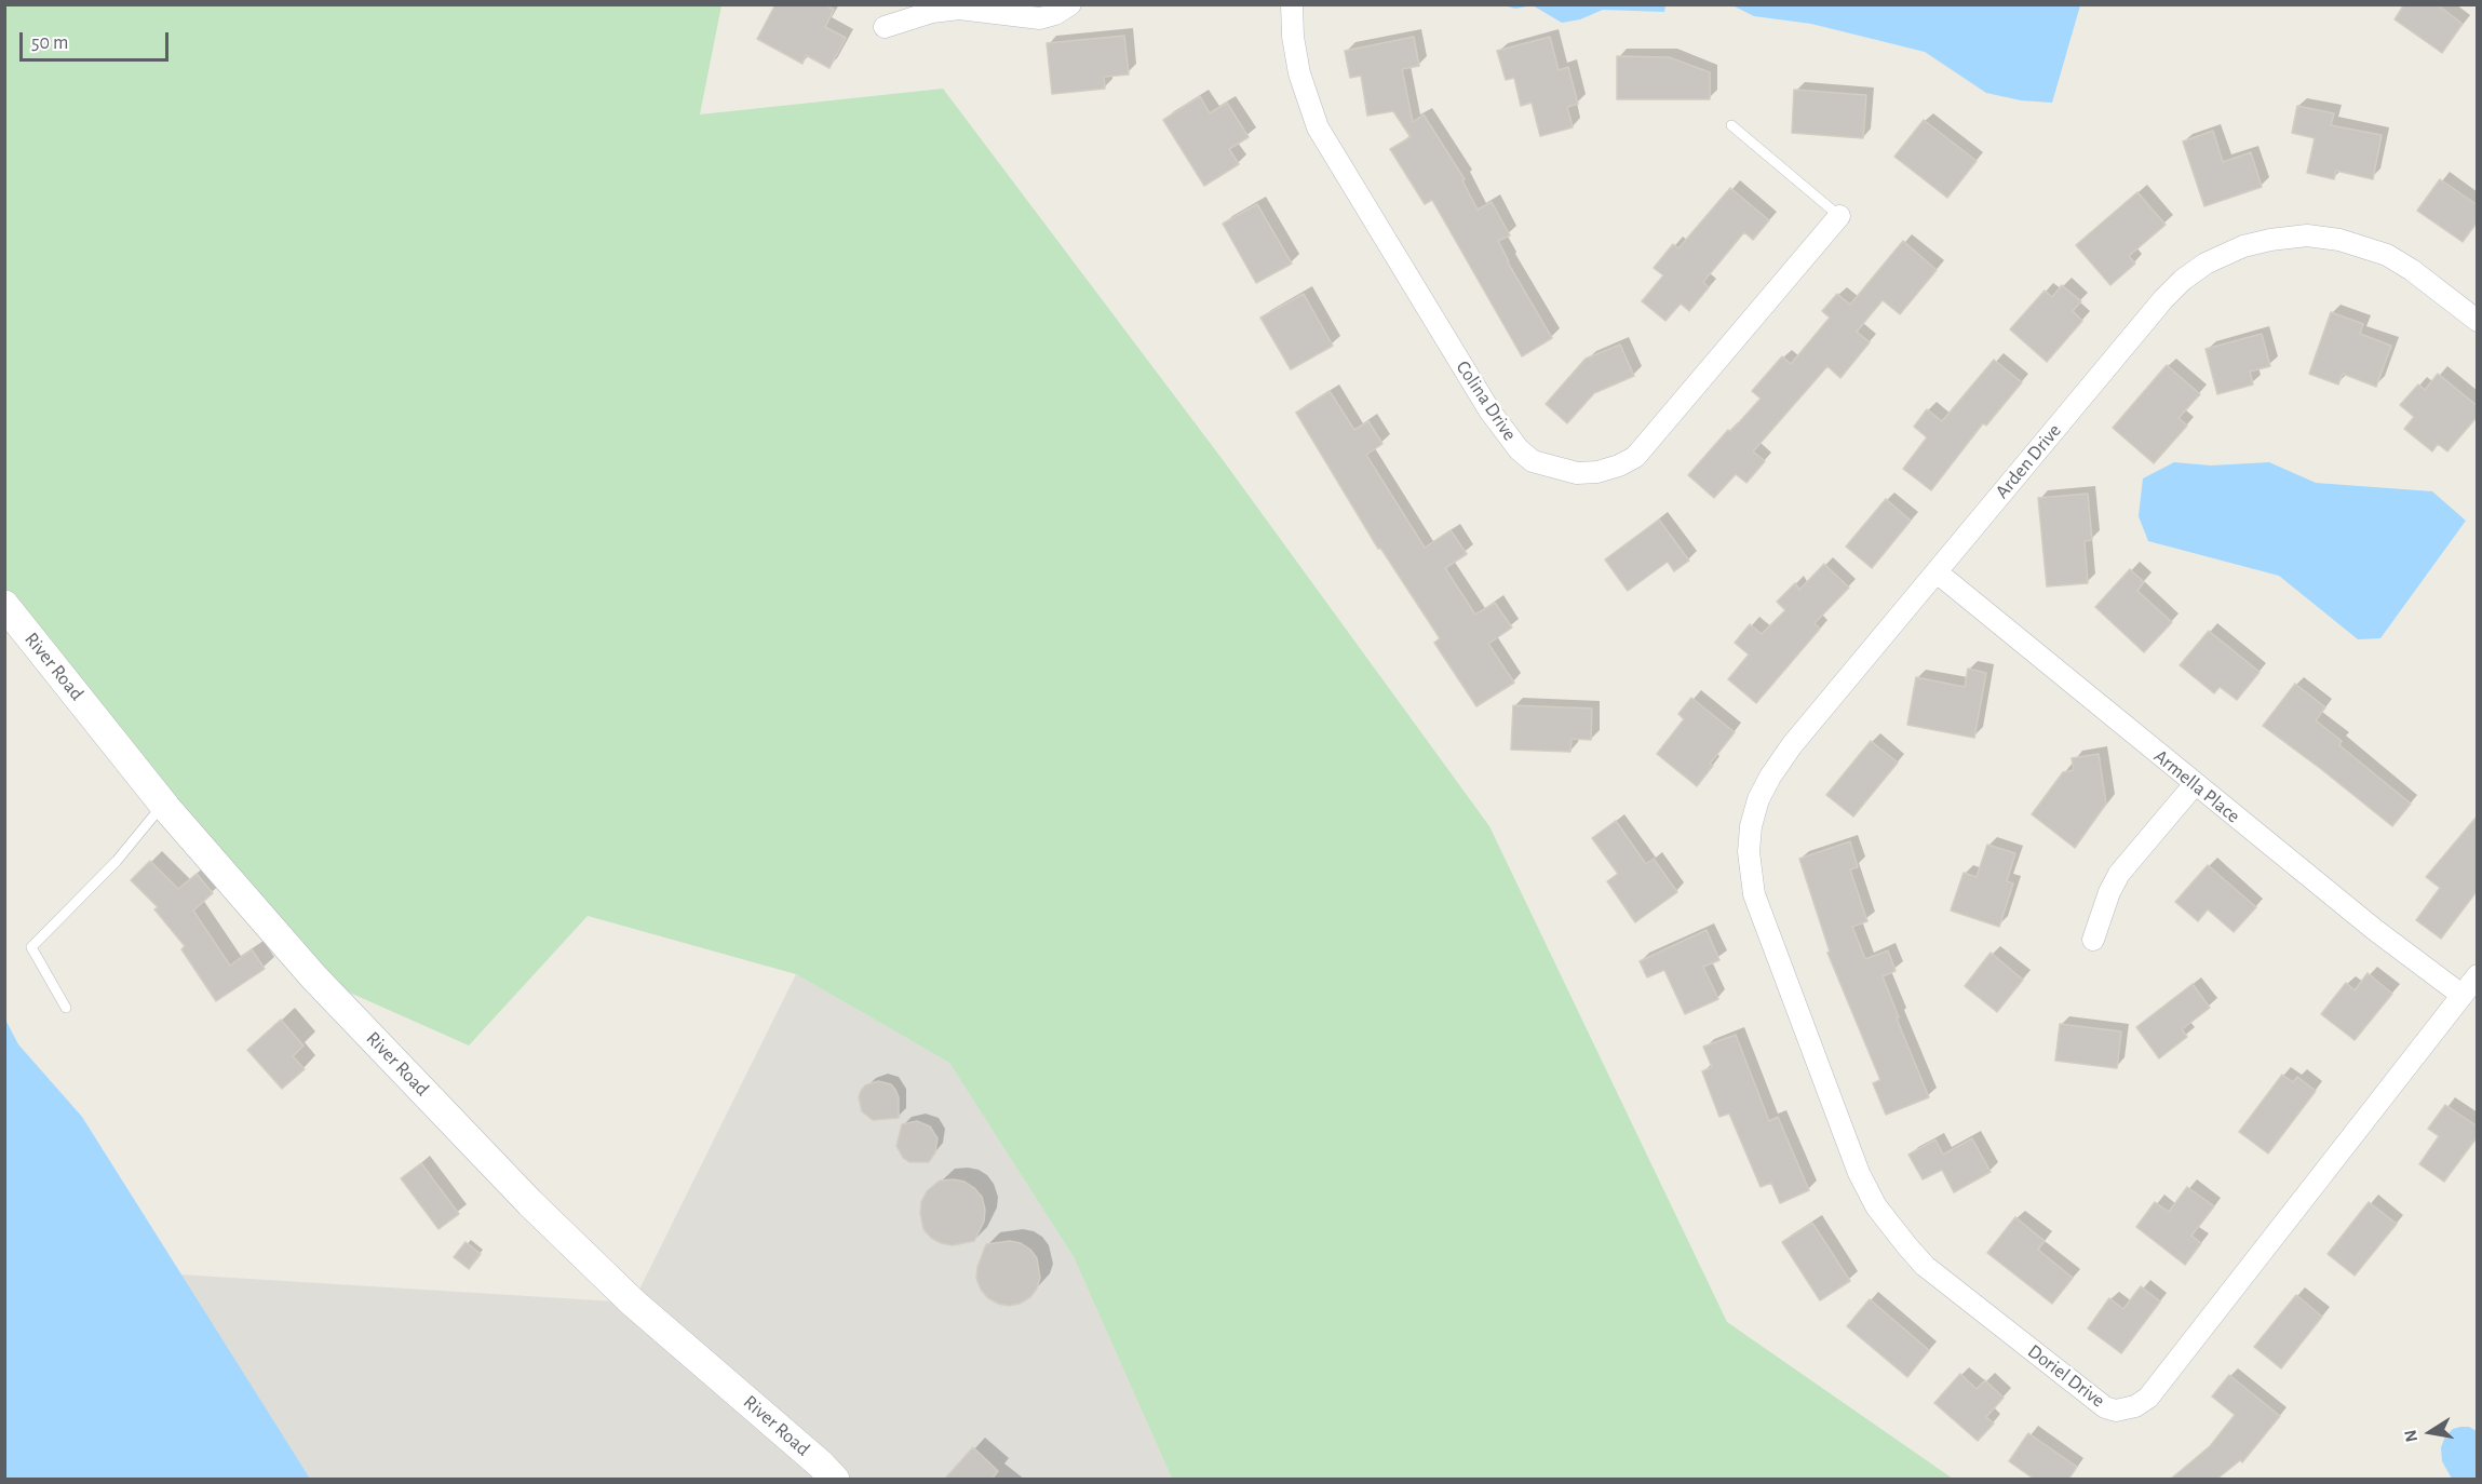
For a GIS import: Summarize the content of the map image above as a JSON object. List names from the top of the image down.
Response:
{
  "streets": {
    "main road": ["River Road"],
    "street": [
      "Colina Drive",
      "Arden Drive",
      "Armella Place",
      "Doriel Drive"
    ]
  },
  "crossings": [
    ["Arden Drive", "Armella Place"],
    ["Arden Drive", "Doriel Drive"],
    ["Armella Place", "Doriel Drive"]
  ],
  "scale_bar": "50 m",
  "north": "left"
}
